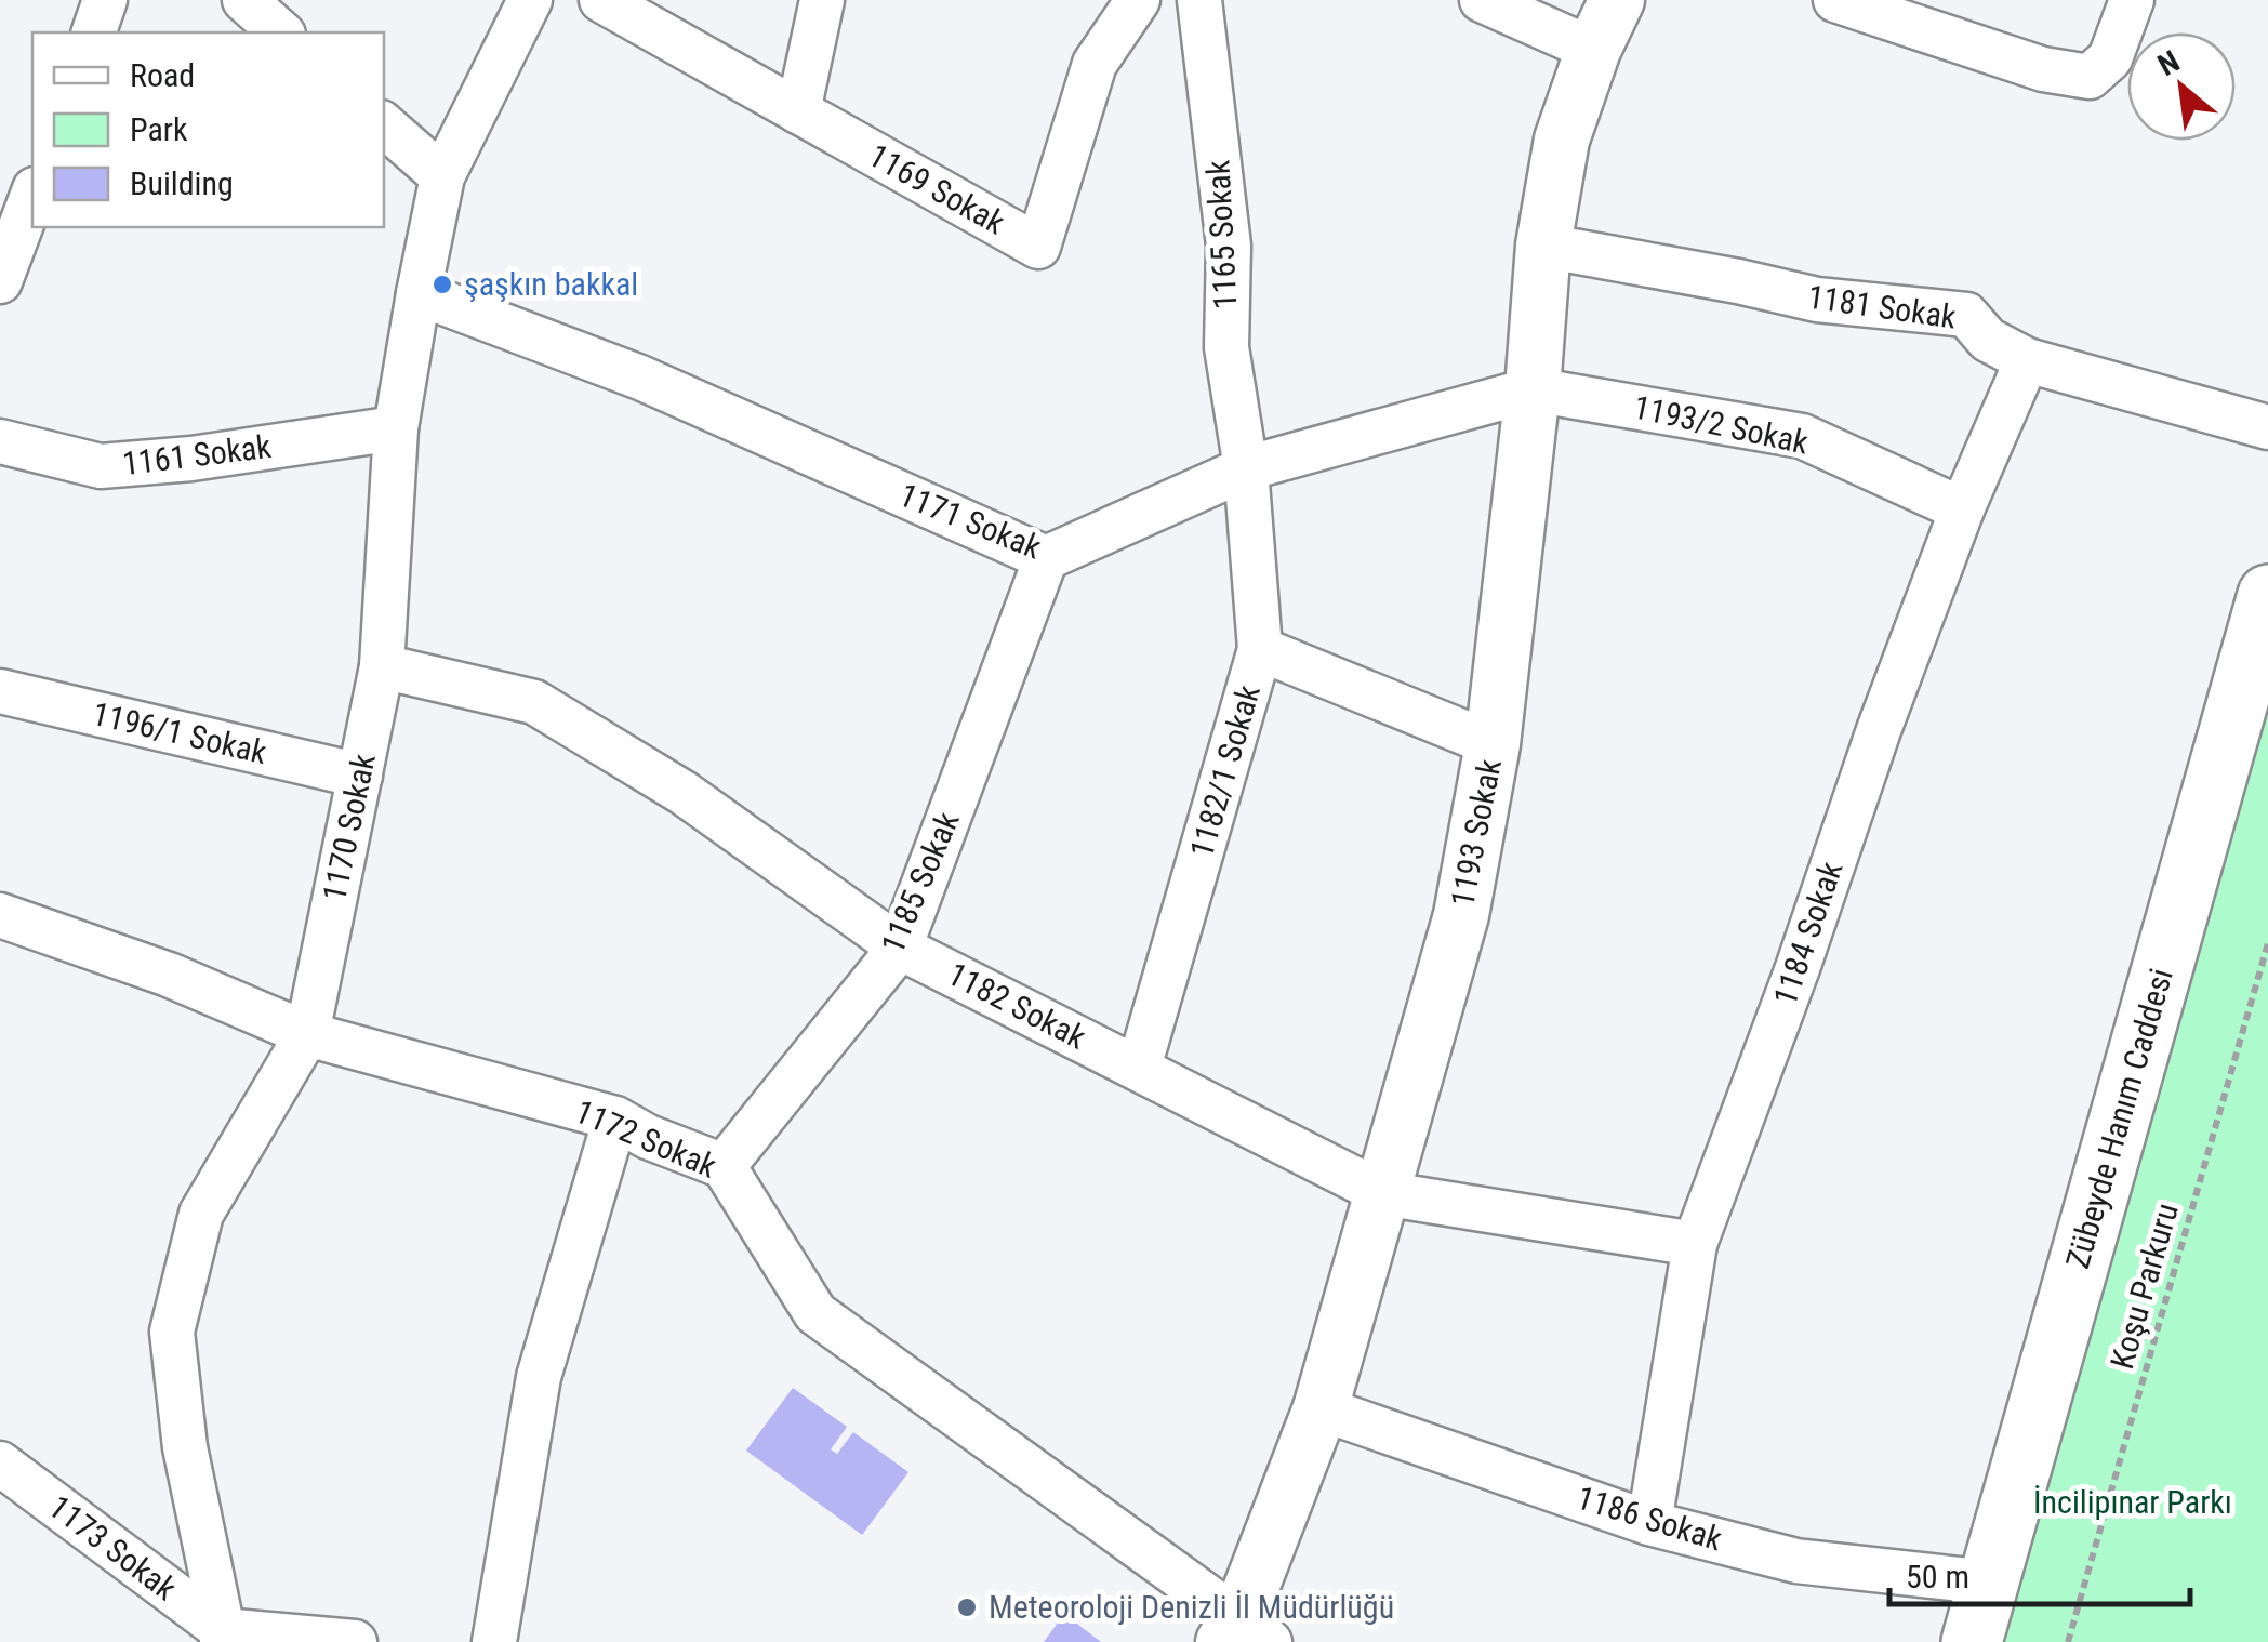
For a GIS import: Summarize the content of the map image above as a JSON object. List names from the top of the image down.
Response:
{
  "streets": {
    "main road": ["Zübeyde Hanım Caddesi"],
    "street": [
      "1169 Sokak",
      "1165 Sokak",
      "1181 Sokak",
      "1193/2 Sokak",
      "1161 Sokak",
      "1171 Sokak",
      "1196/1 Sokak",
      "1182/1 Sokak",
      "1170 Sokak",
      "1193 Sokak",
      "1185 Sokak",
      "1184 Sokak",
      "1182 Sokak",
      "1172 Sokak",
      "1186 Sokak",
      "1173 Sokak"
    ],
    "path": ["Koşu Parkuru"]
  },
  "crossings": [
    ["1165 Sokak", "1171 Sokak"],
    ["1165 Sokak", "1182/1 Sokak"],
    ["1181 Sokak", "1193 Sokak"],
    ["1181 Sokak", "1184 Sokak"],
    ["1193/2 Sokak", "1171 Sokak"],
    ["1193/2 Sokak", "1193 Sokak"],
    ["1193/2 Sokak", "1184 Sokak"],
    ["1161 Sokak", "1170 Sokak"],
    ["1171 Sokak", "1182/1 Sokak"],
    ["1171 Sokak", "1170 Sokak"],
    ["1171 Sokak", "1193 Sokak"],
    ["1171 Sokak", "1185 Sokak"],
    ["1196/1 Sokak", "1170 Sokak"],
    ["1182/1 Sokak", "1182 Sokak"],
    ["1170 Sokak", "1182 Sokak"],
    ["1170 Sokak", "1172 Sokak"],
    ["1170 Sokak", "1173 Sokak"],
    ["1193 Sokak", "1182 Sokak"],
    ["1193 Sokak", "1172 Sokak"],
    ["1193 Sokak", "1186 Sokak"],
    ["1185 Sokak", "1182 Sokak"],
    ["1185 Sokak", "1172 Sokak"],
    ["1184 Sokak", "1182 Sokak"],
    ["1184 Sokak", "1186 Sokak"],
    ["Zübeyde Hanım Caddesi", "1186 Sokak"]
  ],
  "parks": ["İncilipınar Parkı"],
  "places": ["şaşkın bakkal", "Meteoroloji Denizli İl Müdürlüğü"],
  "legend": ["Road", "Park", "Building"],
  "scale_bar": "50 m",
  "north": "top left"
}
